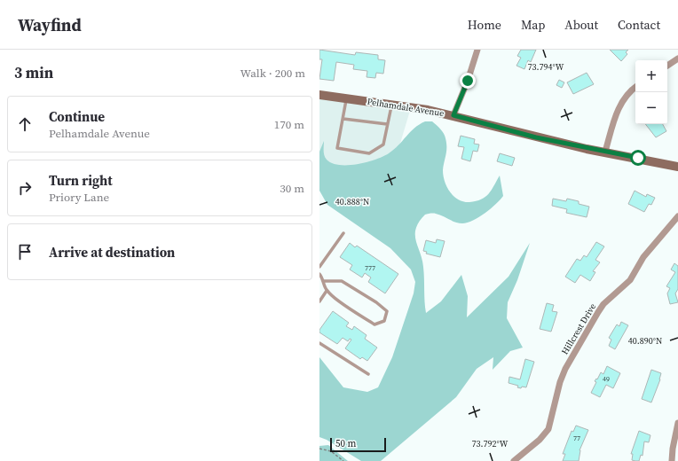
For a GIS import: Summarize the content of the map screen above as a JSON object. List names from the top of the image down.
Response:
{
  "streets": {
    "street": ["Pelhamdale Avenue", "Hillcrest Drive"]
  },
  "house_numbers": ["777", "49", "77"],
  "scale_bar": "50 m",
  "page": {
    "header": "Wayfind",
    "nav": [
      "Home",
      "Map",
      "About",
      "Contact"
    ],
    "heading": ["3 min", "Walk · 200 m"],
    "map_buttons": ["+", "−"],
    "list": [
      ["Continue", "Pelhamdale Avenue", "170 m"],
      ["Turn right", "Priory Lane", "30 m"],
      "Arrive at destination"
    ],
    "scale": "50 m"
  },
  "coordinates": [
    "73.794°W",
    "40.888°N",
    "40.890°N",
    "73.792°W"
  ]
}
